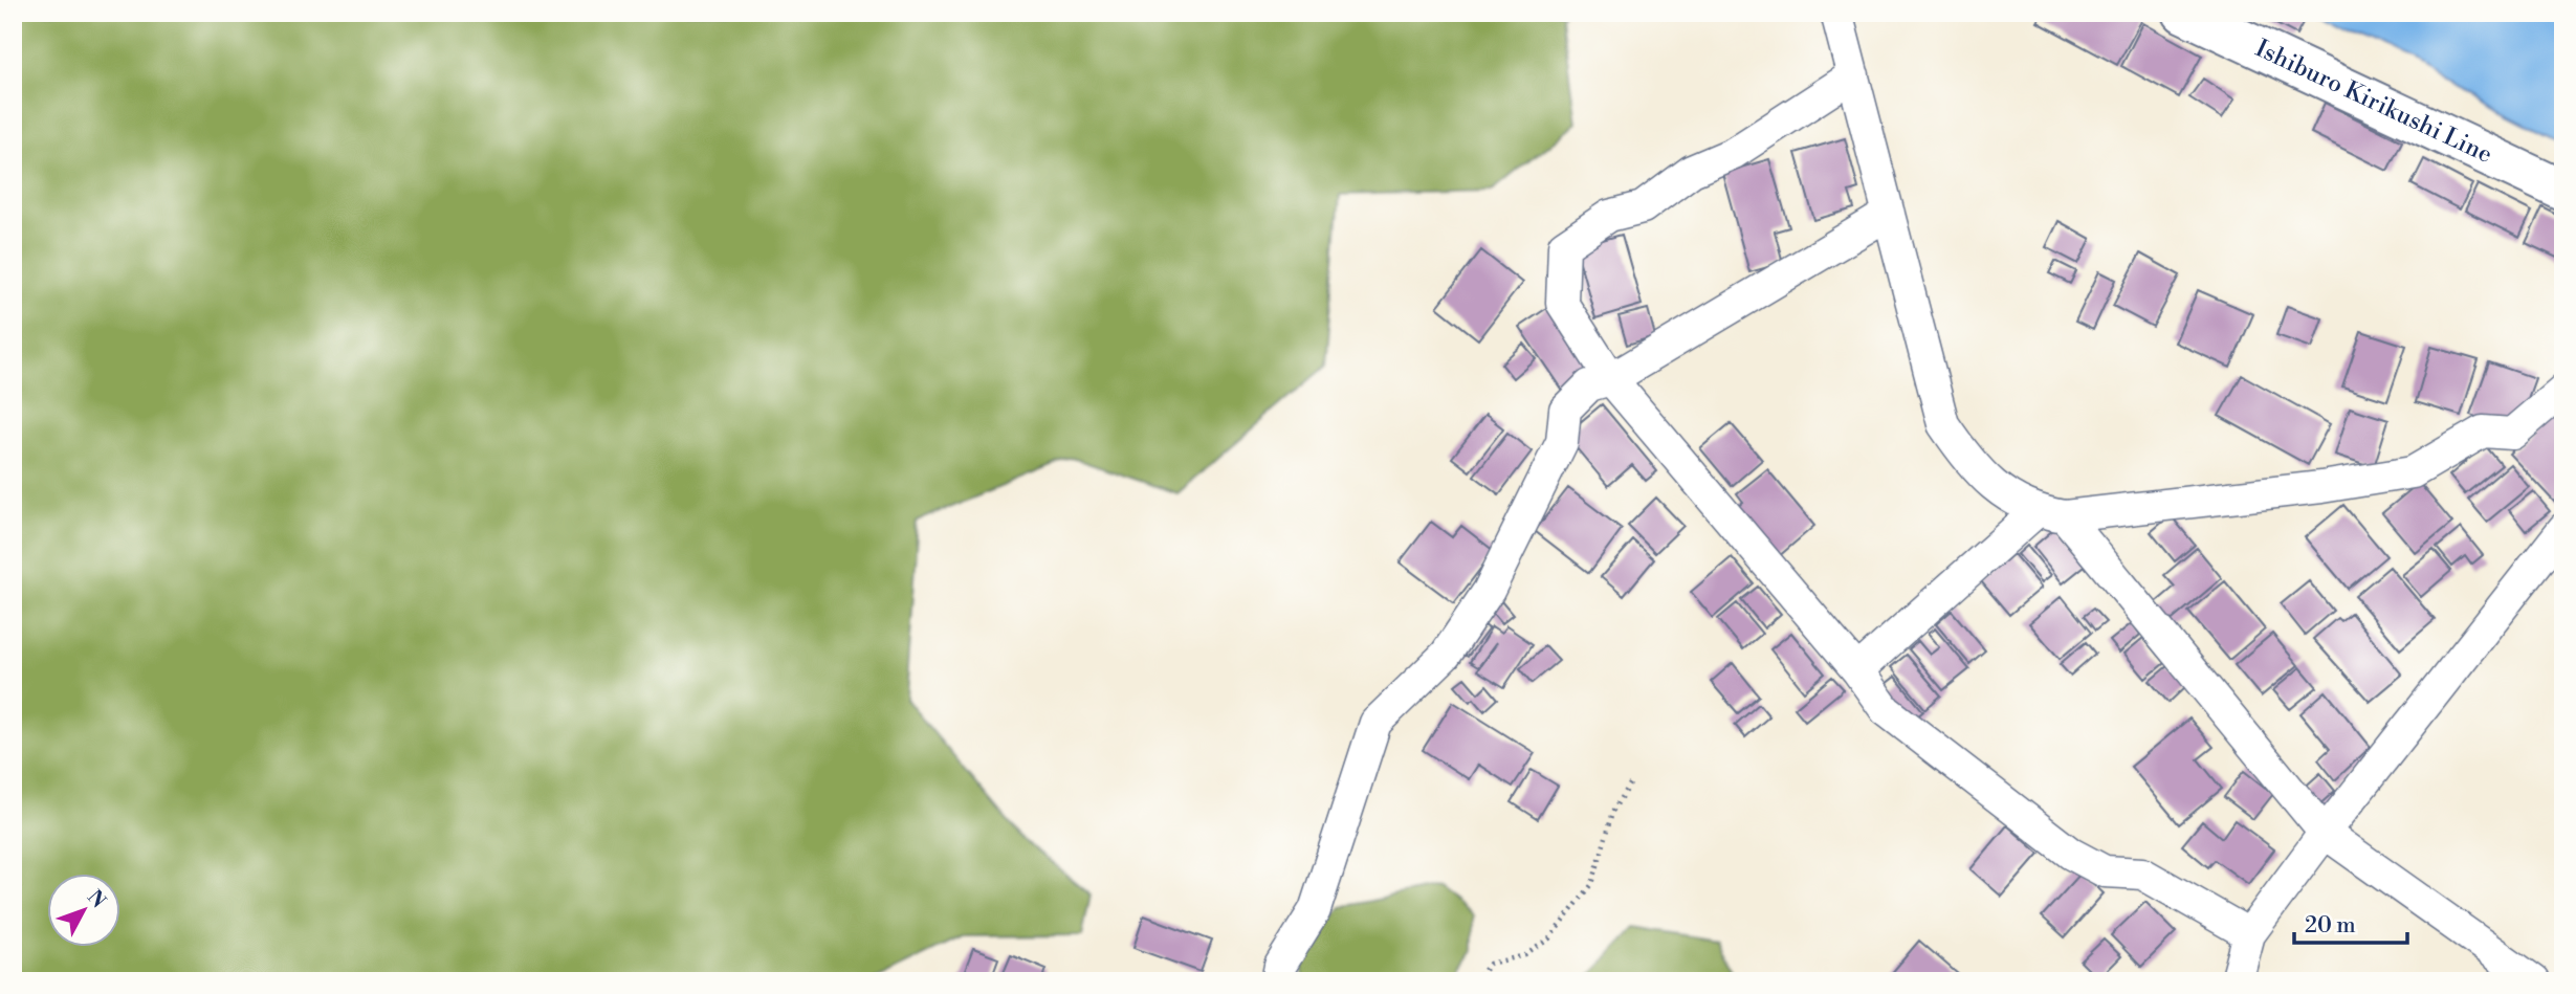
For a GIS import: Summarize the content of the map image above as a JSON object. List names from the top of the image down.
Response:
{
  "streets": {
    "main road": ["Ishiburo Kirikushi Line"]
  },
  "scale_bar": "20 m",
  "north": "top right"
}
